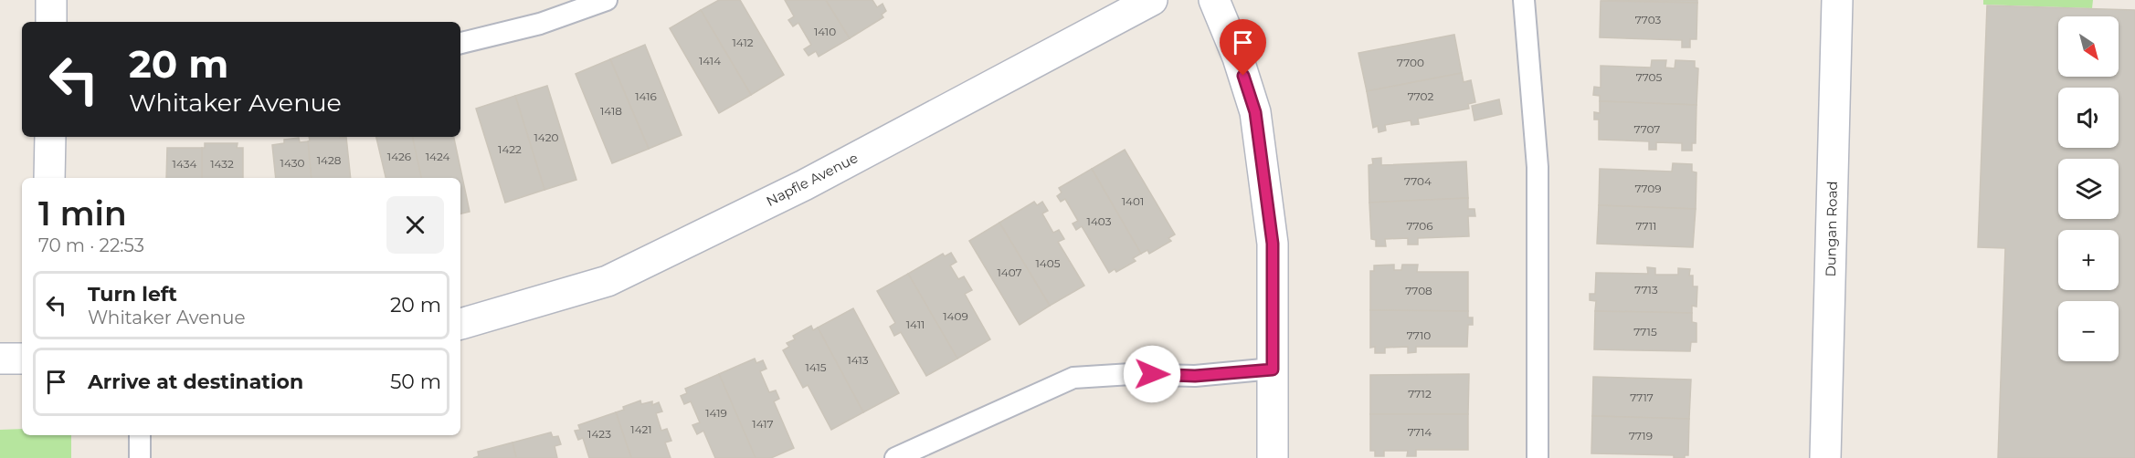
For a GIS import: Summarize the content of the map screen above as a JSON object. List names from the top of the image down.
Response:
{
  "streets": {
    "street": ["Napfle Avenue", "Dungan Road"]
  },
  "house_numbers": [
    "7703",
    "1410",
    "1412",
    "1414",
    "7700",
    "7705",
    "1416",
    "7702",
    "1418",
    "7707",
    "1420",
    "1422",
    "1426",
    "1424",
    "1428",
    "1430",
    "1434",
    "1432",
    "7704",
    "7709",
    "1401",
    "1403",
    "7706",
    "7711",
    "1405",
    "1407",
    "7713",
    "7708",
    "1409",
    "1411",
    "7715",
    "7710",
    "1413",
    "1415",
    "7712",
    "7717",
    "1419",
    "1417",
    "1421",
    "7714",
    "1423",
    "7719"
  ],
  "north": "bottom right",
  "page": {
    "map_buttons": ["+", "−"],
    "turn": ["20 m", "Whitaker Avenue"],
    "heading": ["1 min", "70 m · 22:53"],
    "list": [
      {
        "name": "Turn left",
        "note": "Whitaker Avenue",
        "value": "20 m"
      },
      {
        "name": "Arrive at destination",
        "value": "50 m"
      }
    ]
  }
}
